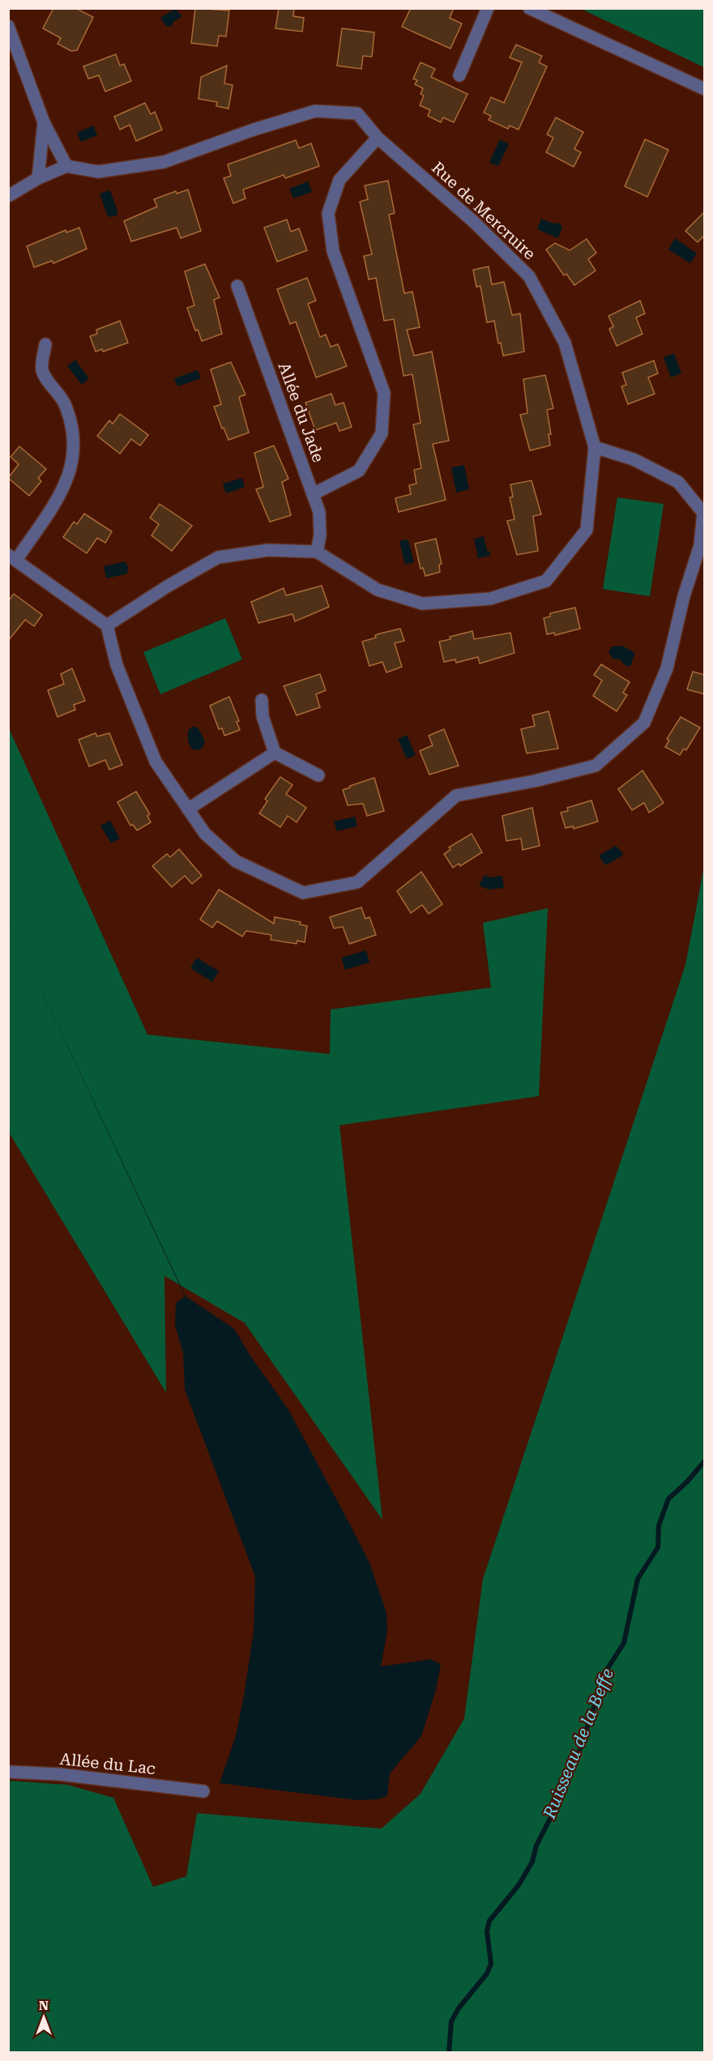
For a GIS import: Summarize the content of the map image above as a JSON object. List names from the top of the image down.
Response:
{
  "streets": {
    "street": ["Rue de Mercruire", "Allée du Jade", "Allée du Lac"]
  },
  "crossings": [
    ["Rue de Mercruire", "Allée du Jade"]
  ],
  "water": ["Ruisseau de la Beffe"],
  "north": "top"
}
